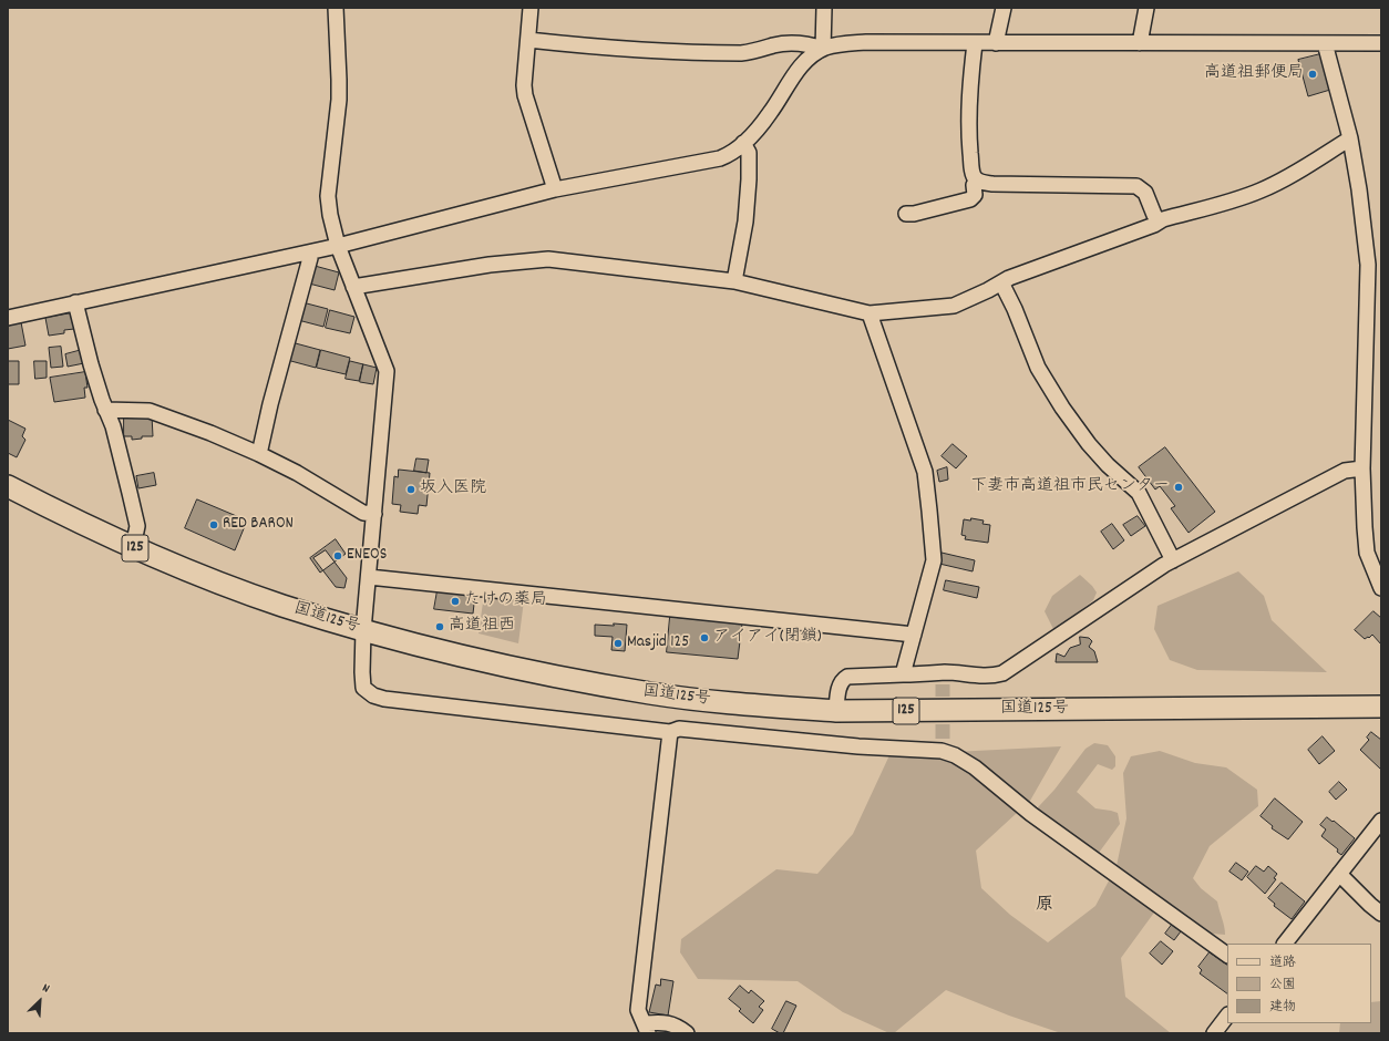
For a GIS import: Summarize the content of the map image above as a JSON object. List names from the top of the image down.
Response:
{
  "streets": {
    "highway": ["125", "国道125号"]
  },
  "districts": ["原"],
  "places": [
    "高道祖郵便局",
    "下妻市高道祖市民センター",
    "坂入医院",
    "RED BARON",
    "ENEOS",
    "たけの薬局",
    "高道祖西",
    "アイアイ(閉鎖)",
    "Masjid 125"
  ],
  "legend": ["道路", "公園", "建物"],
  "north": "top right"
}
